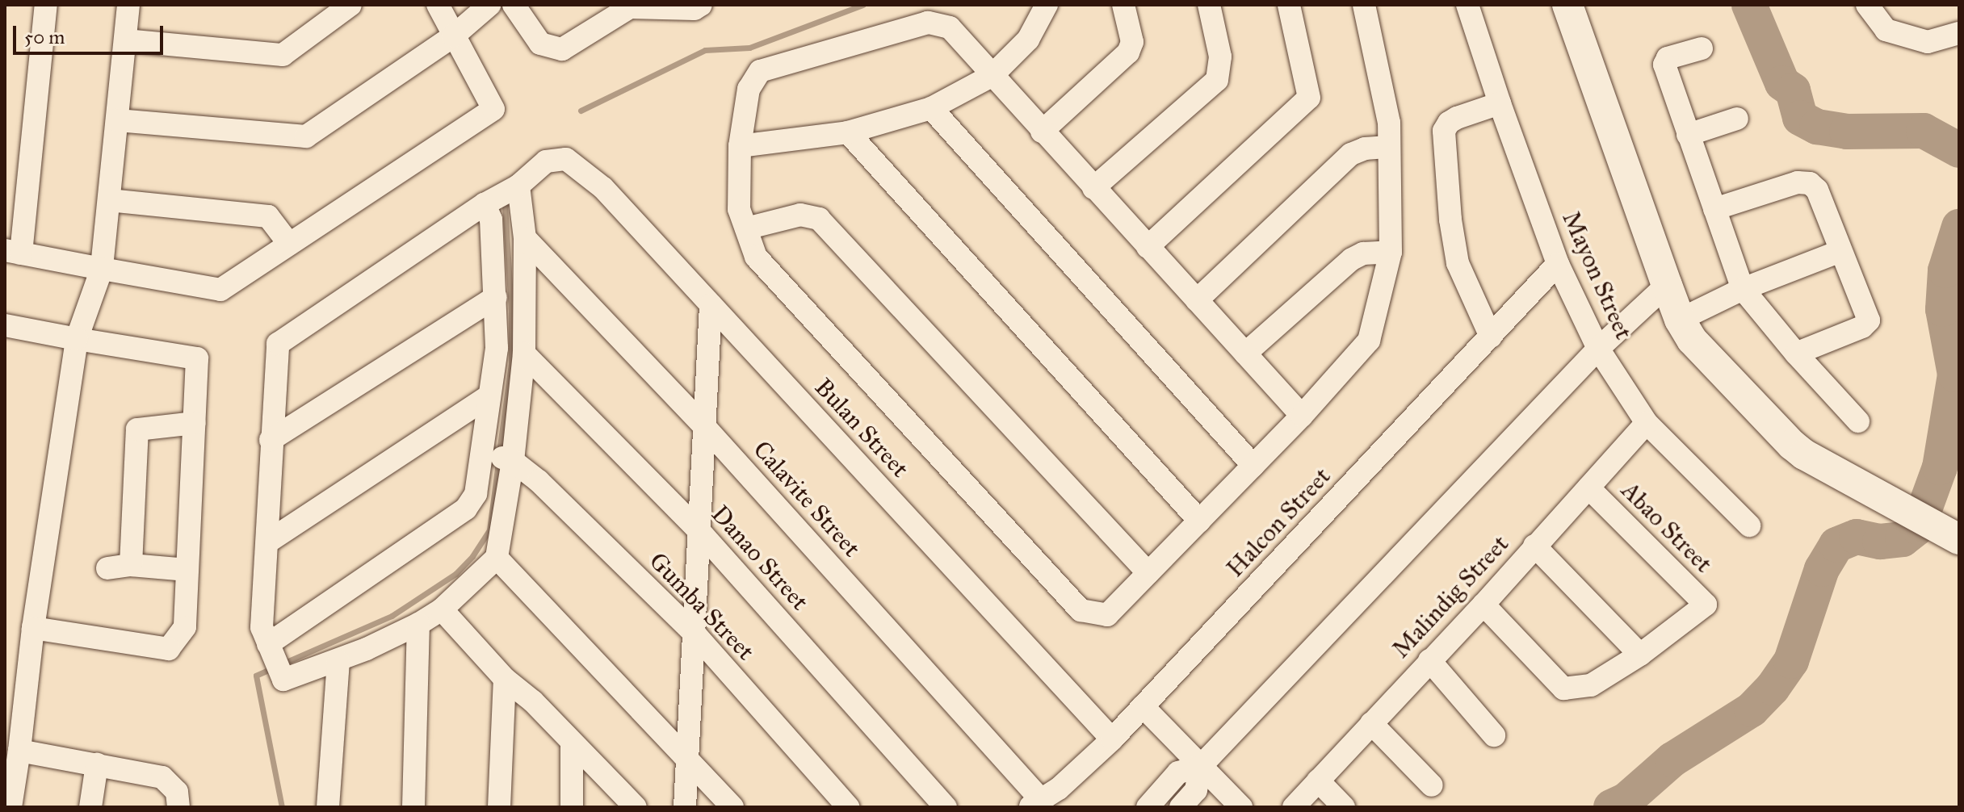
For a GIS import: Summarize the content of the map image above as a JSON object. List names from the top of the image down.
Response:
{
  "streets": {
    "street": [
      "Mayon Street",
      "Bulan Street",
      "Calavite Street",
      "Halcon Street",
      "Abao Street",
      "Danao Street",
      "Malindig Street",
      "Gumba Street"
    ]
  },
  "crossings": [
    ["Mayon Street", "Halcon Street"],
    ["Mayon Street", "Malindig Street"],
    ["Bulan Street", "Halcon Street"],
    ["Calavite Street", "Halcon Street"],
    ["Abao Street", "Malindig Street"]
  ],
  "scale_bar": "50 m"
}
